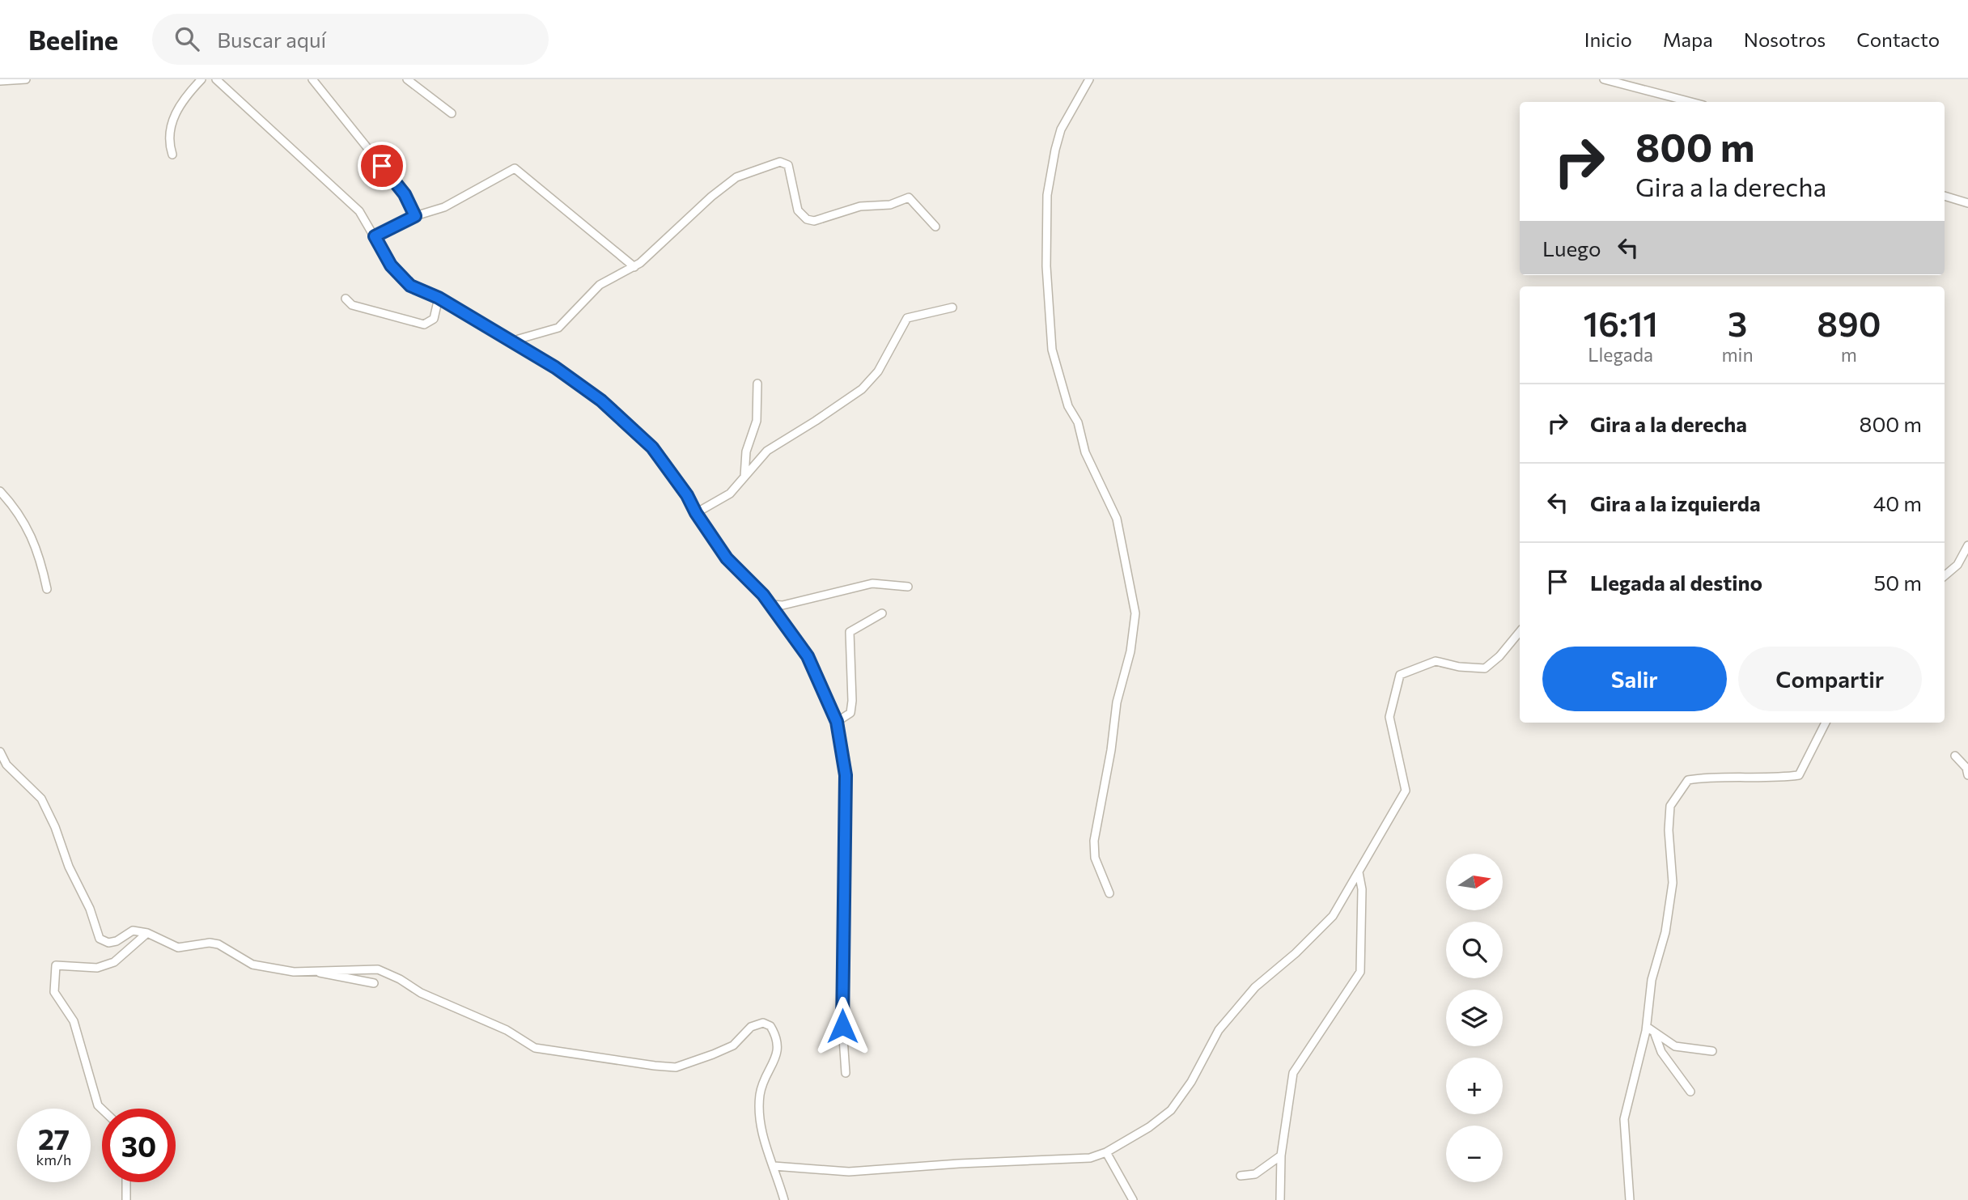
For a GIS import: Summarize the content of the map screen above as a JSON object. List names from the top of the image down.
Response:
{
  "north": "right",
  "page": {
    "header": "Beeline",
    "search": "Buscar aquí",
    "nav": [
      "Inicio",
      "Mapa",
      "Nosotros",
      "Contacto"
    ],
    "turn": ["800 m", "Gira a la derecha"],
    "then": "Luego",
    "eta": [
      "16:11",
      "Llegada",
      "3",
      "min",
      "890",
      "m"
    ],
    "list": [
      {
        "name": "Gira a la derecha",
        "value": "800 m"
      },
      {
        "name": "Gira a la izquierda",
        "value": "40 m"
      },
      {
        "name": "Llegada al destino",
        "value": "50 m"
      }
    ],
    "buttons": ["Salir", "Compartir"],
    "map_buttons": ["+", "−"],
    "speed": "27 km/h",
    "limit": "30"
  }
}
